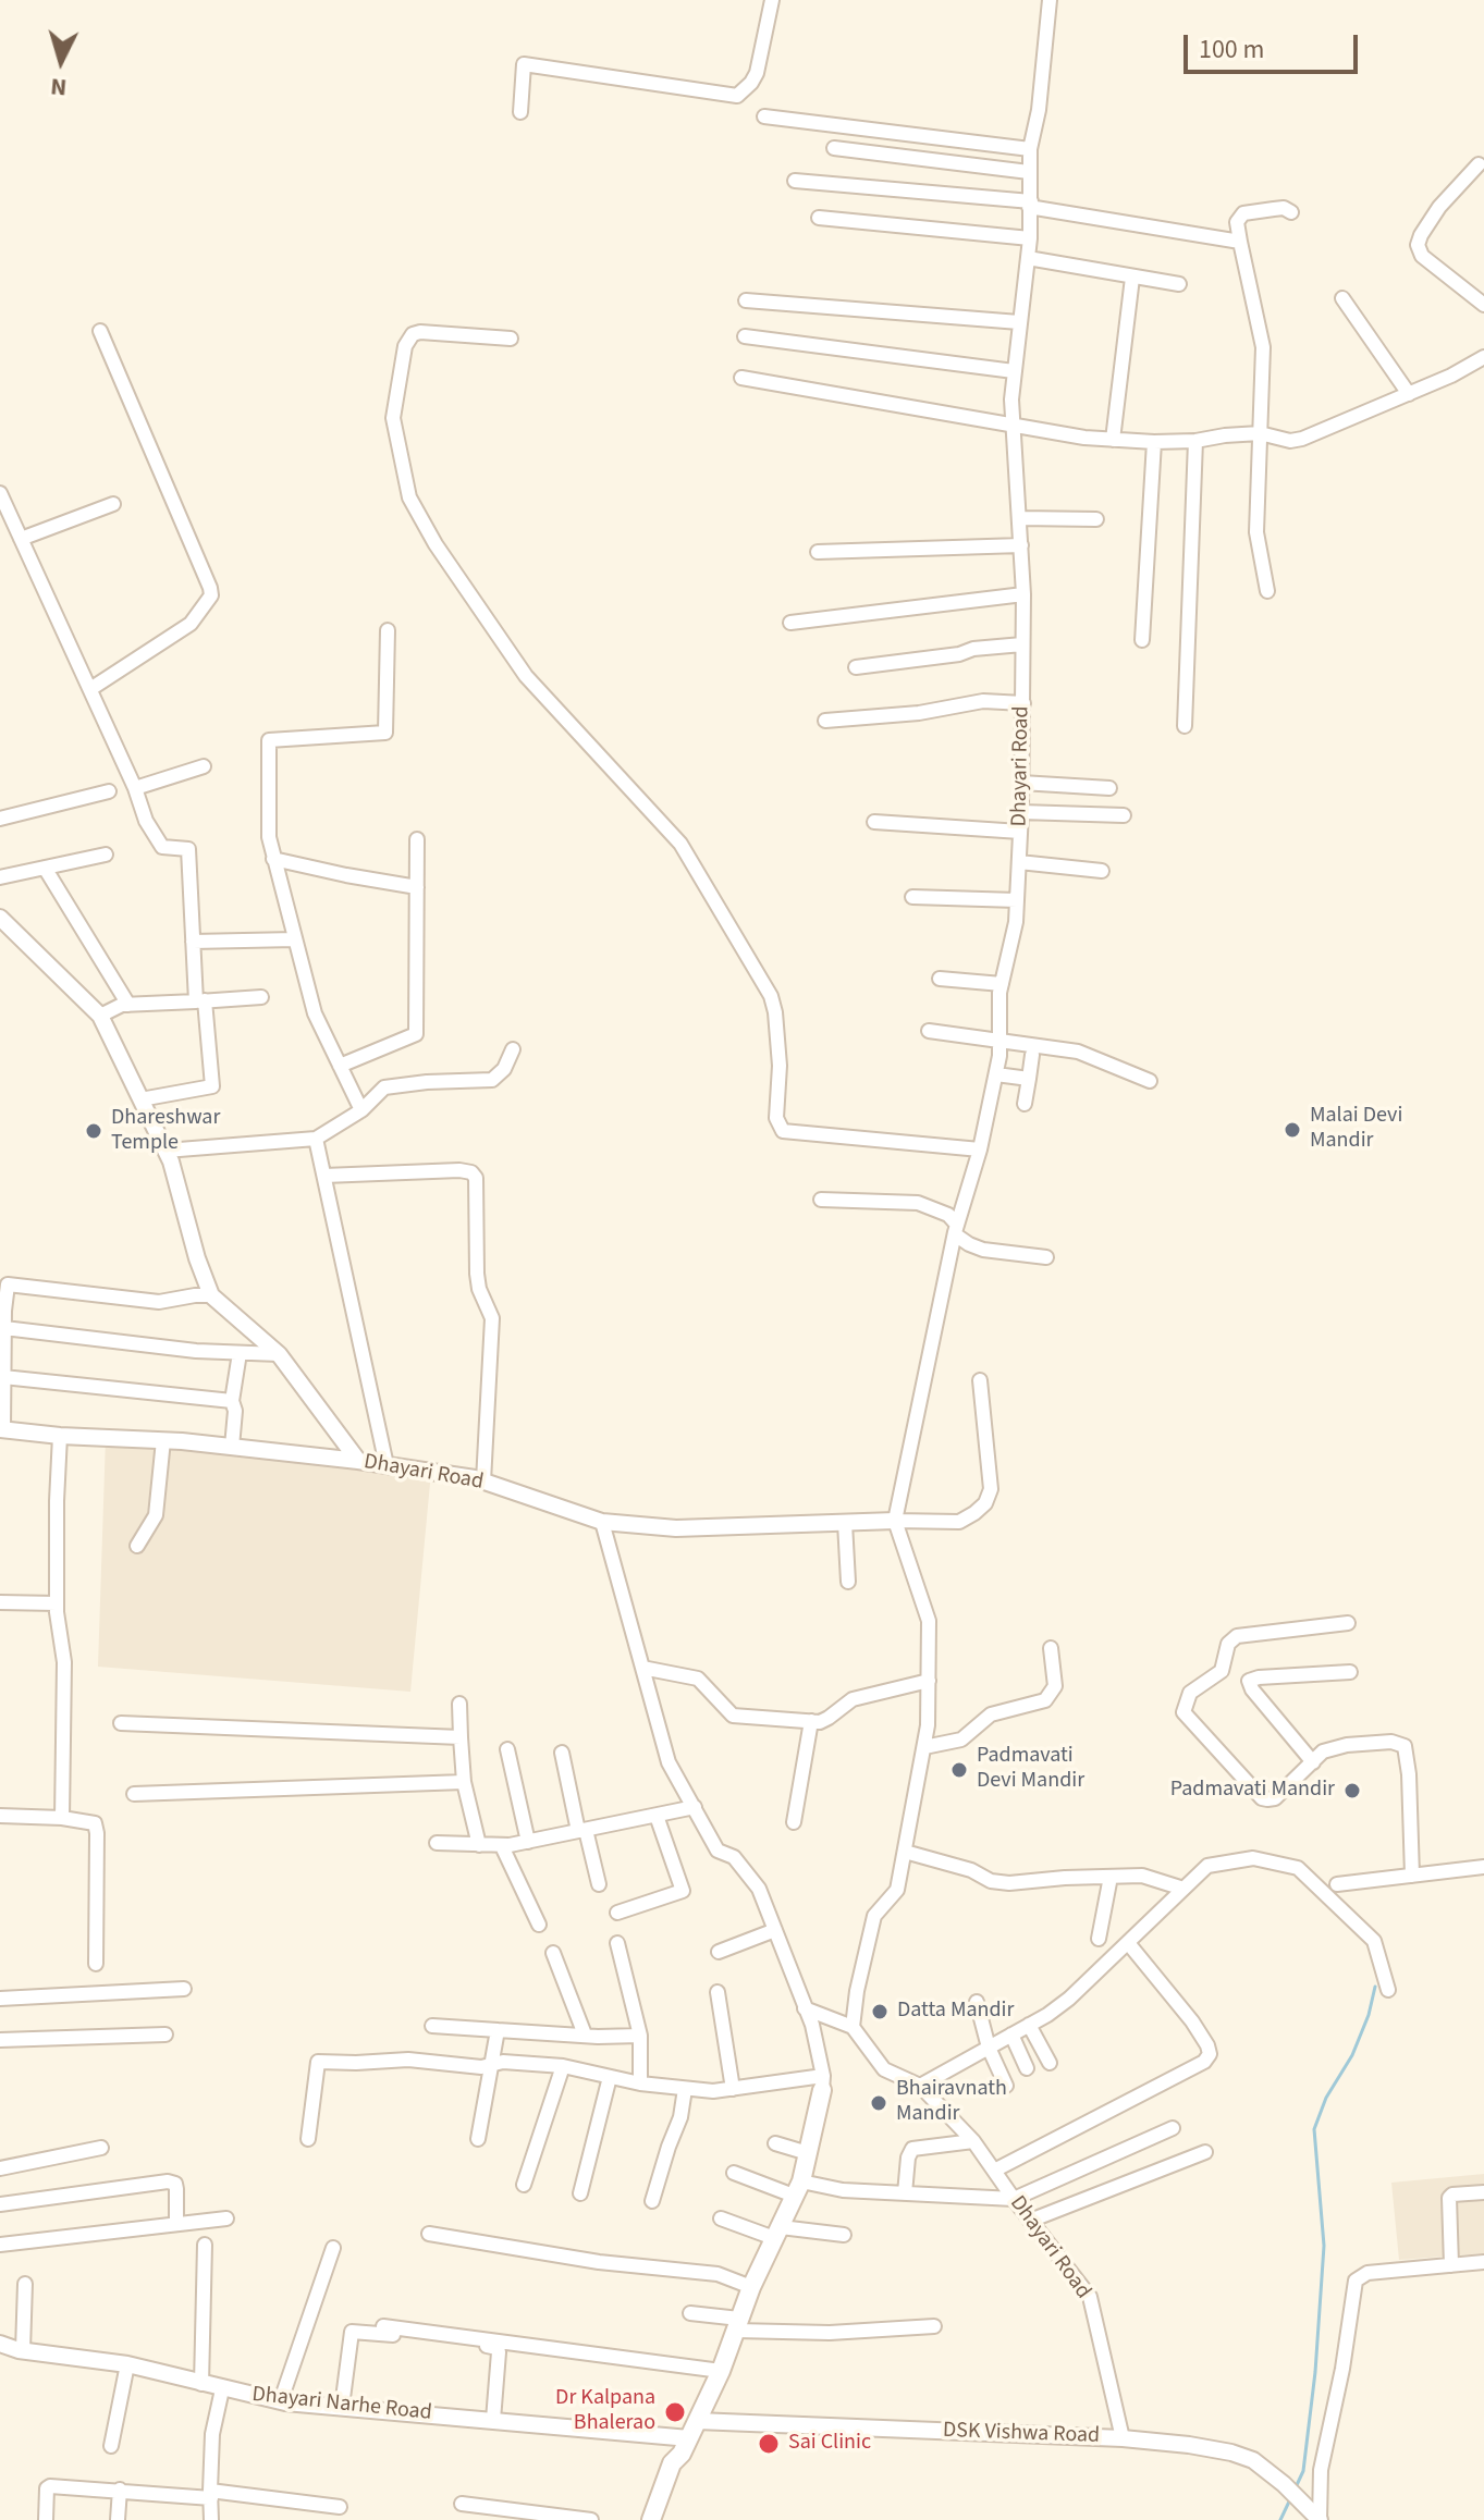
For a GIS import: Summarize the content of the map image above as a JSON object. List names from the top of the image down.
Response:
{
  "streets": {
    "street": ["Dhayari Road", "Dhayari Narhe Road", "DSK Vishwa Road"]
  },
  "crossings": [
    ["Dhayari Road", "DSK Vishwa Road"]
  ],
  "places": [
    "Malai Devi Mandir",
    "Dhareshwar Temple",
    "Padmavati Devi Mandir",
    "Padmavati Mandir",
    "Datta Mandir",
    "Bhairavnath Mandir",
    "Dr Kalpana Bhalerao",
    "Sai Clinic"
  ],
  "scale_bar": "100 m",
  "north": "bottom"
}
